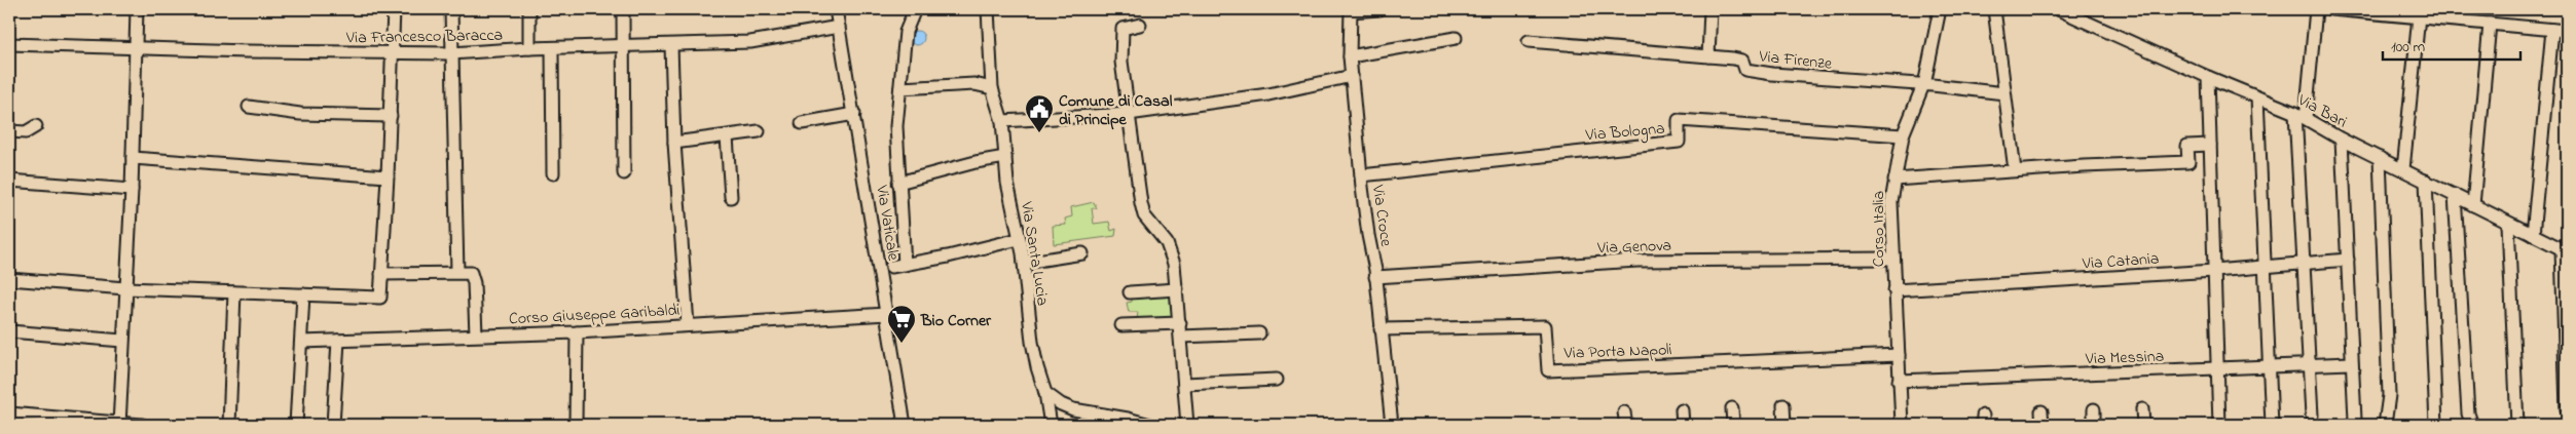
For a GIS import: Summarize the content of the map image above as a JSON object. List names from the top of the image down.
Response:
{
  "streets": {
    "street": [
      "Via Francesco Baracca",
      "Via Firenze",
      "Via Bari",
      "Via Bologna",
      "Via Croce",
      "Via Vaticale",
      "Corso Italia",
      "Via Genova",
      "Via Santa Lucia",
      "Via Catania",
      "Corso Giuseppe Garibaldi",
      "Via Porta Napoli",
      "Via Messina"
    ]
  },
  "crossings": [
    ["Via Francesco Baracca", "Via Vaticale"],
    ["Via Firenze", "Corso Italia"],
    ["Via Bologna", "Via Croce"],
    ["Via Bologna", "Corso Italia"],
    ["Via Croce", "Via Genova"],
    ["Via Croce", "Via Porta Napoli"],
    ["Via Vaticale", "Corso Giuseppe Garibaldi"],
    ["Corso Italia", "Via Genova"],
    ["Corso Italia", "Via Catania"],
    ["Corso Italia", "Via Porta Napoli"],
    ["Corso Italia", "Via Messina"]
  ],
  "places": {
    "public building": ["Comune di Casal di Principe"],
    "supermarket": ["Bio Corner"]
  },
  "scale_bar": "100 m"
}
